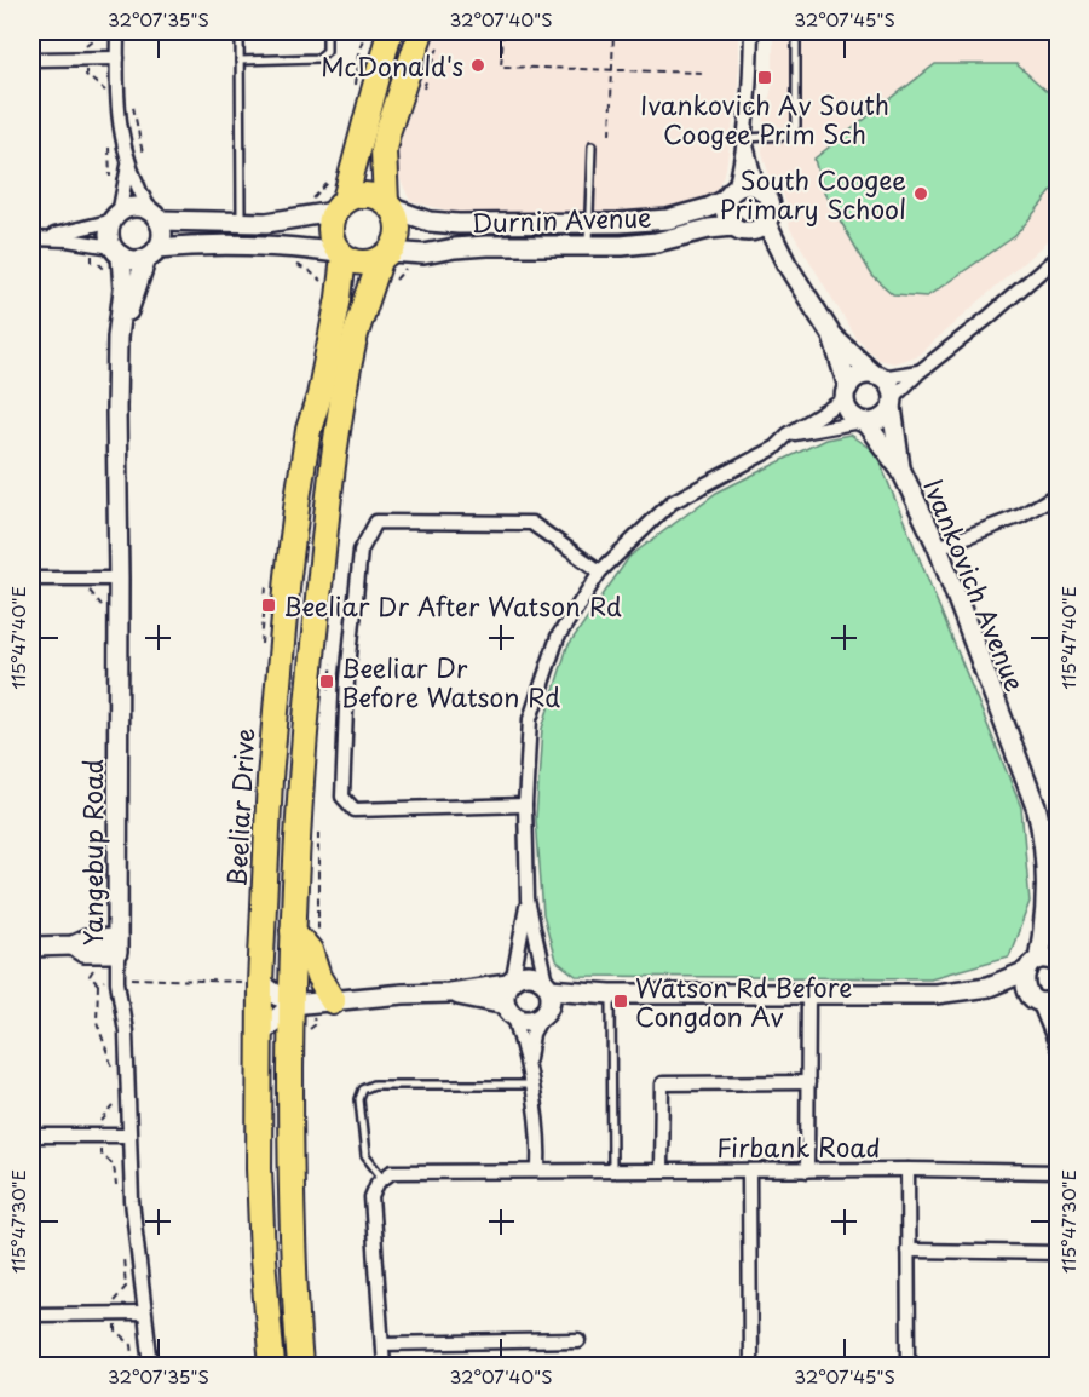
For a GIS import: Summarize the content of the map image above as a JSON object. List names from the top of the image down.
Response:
{
  "streets": {
    "highway": ["Beeliar Drive"],
    "street": [
      "Durnin Avenue",
      "Ivankovich Avenue",
      "Yangebup Road",
      "Firbank Road"
    ]
  },
  "crossings": [
    ["Durnin Avenue", "Beeliar Drive"]
  ],
  "places": {
    "other": ["McDonald's", "South Coogee Primary School"],
    "transit": [
      "Ivankovich Av South Coogee Prim Sch",
      "Beeliar Dr After Watson Rd",
      "Beeliar Dr Before Watson Rd",
      "Watson Rd Before Congdon Av"
    ]
  },
  "coordinates": [
    "32°07'35\"S",
    "32°07'40\"S",
    "32°07'45\"S",
    "115°47'40\"E",
    "115°47'30\"E"
  ]
}
